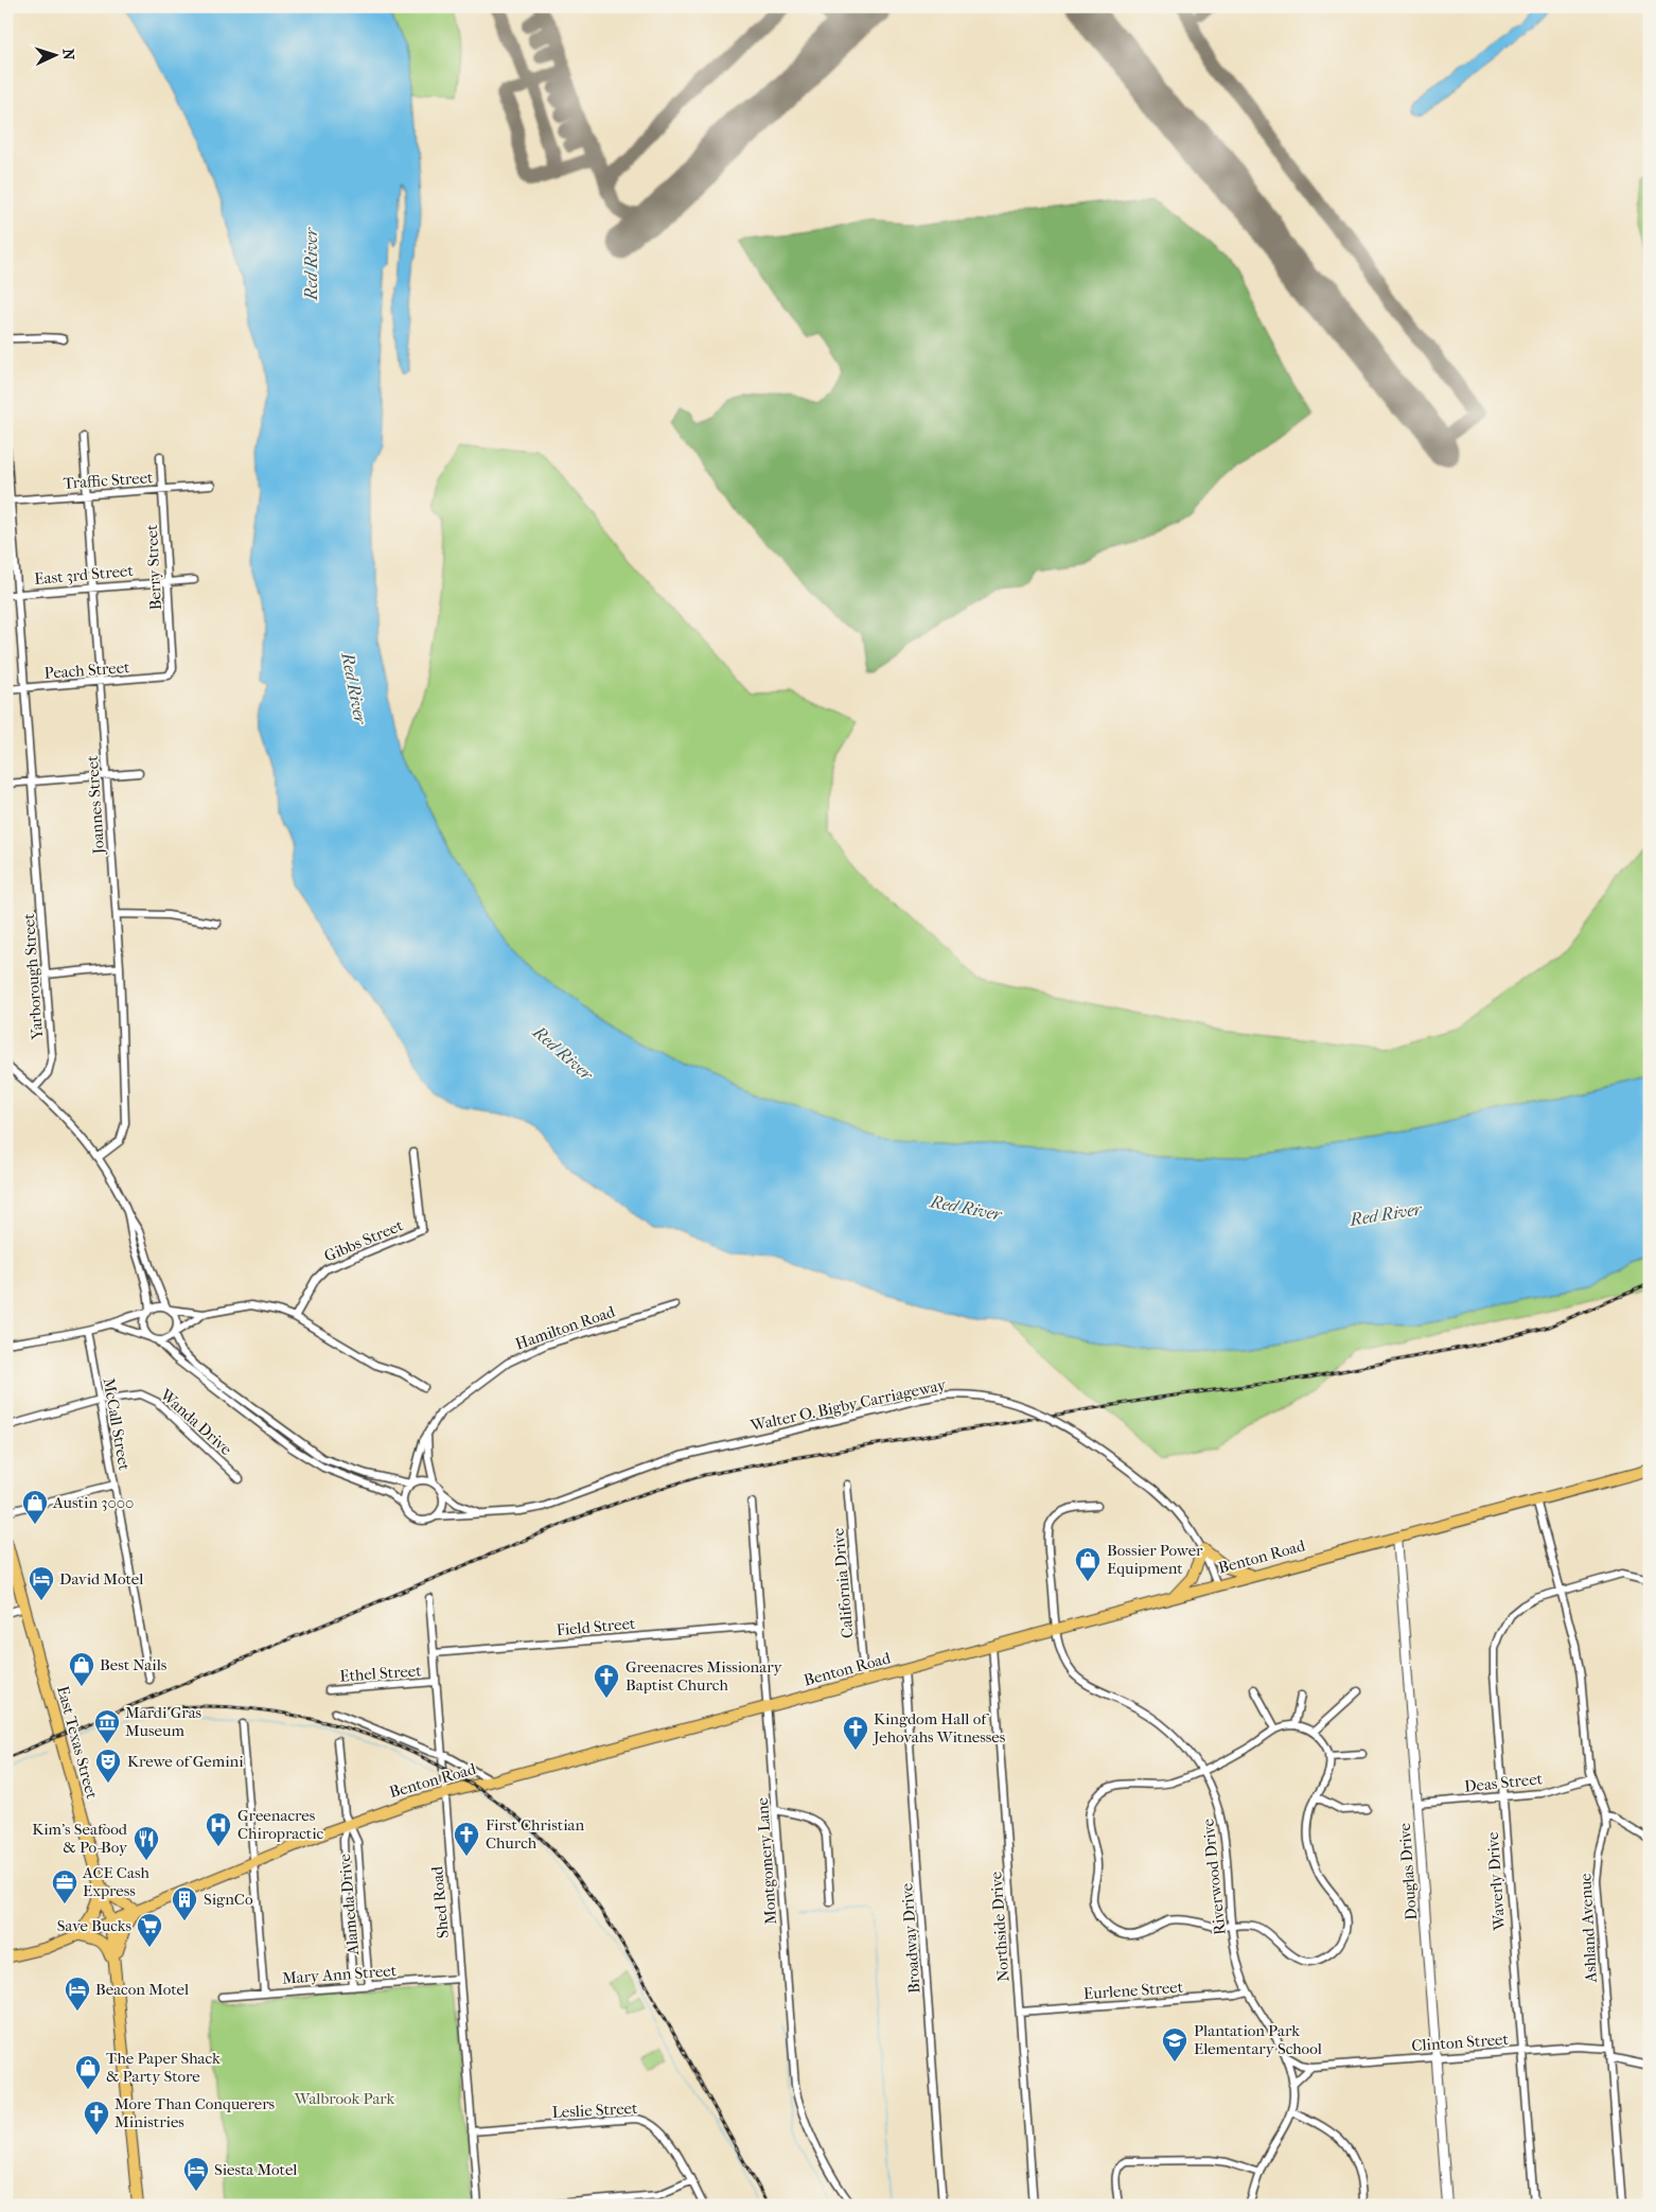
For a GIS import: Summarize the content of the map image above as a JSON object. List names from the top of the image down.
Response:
{
  "streets": {
    "main road": ["Benton Road", "East Texas Street"],
    "street": [
      "Traffic Street",
      "Berry Street",
      "East 3rd Street",
      "Peach Street",
      "Joannes Street",
      "Yarborough Street",
      "Gibbs Street",
      "Hamilton Road",
      "Walter O. Bigby Carriageway",
      "Wanda Drive",
      "McCall Street",
      "California Drive",
      "Field Street",
      "Ethel Street",
      "Deas Street",
      "Montgomery Lane",
      "Douglas Drive",
      "Riverwood Drive",
      "Waverly Drive",
      "Shed Road",
      "Alameda Drive",
      "Northside Drive",
      "Ashland Avenue",
      "Broadway Drive",
      "Mary Ann Street",
      "Eurlene Street",
      "Clinton Street",
      "Leslie Street"
    ]
  },
  "crossings": [
    ["Traffic Street", "Berry Street"],
    ["Traffic Street", "Joannes Street"],
    ["Traffic Street", "Yarborough Street"],
    ["Berry Street", "East 3rd Street"],
    ["Berry Street", "Peach Street"],
    ["East 3rd Street", "Joannes Street"],
    ["East 3rd Street", "Yarborough Street"],
    ["Peach Street", "Joannes Street"],
    ["Peach Street", "Yarborough Street"],
    ["Hamilton Road", "Walter O. Bigby Carriageway"],
    ["Walter O. Bigby Carriageway", "Benton Road"],
    ["Wanda Drive", "McCall Street"],
    ["Benton Road", "California Drive"],
    ["Benton Road", "East Texas Street"],
    ["Benton Road", "Montgomery Lane"],
    ["Benton Road", "Douglas Drive"],
    ["Benton Road", "Riverwood Drive"],
    ["Benton Road", "Shed Road"],
    ["Benton Road", "Alameda Drive"],
    ["Benton Road", "Northside Drive"],
    ["Benton Road", "Ashland Avenue"],
    ["Benton Road", "Broadway Drive"],
    ["Field Street", "Montgomery Lane"],
    ["Field Street", "Shed Road"],
    ["Ethel Street", "Shed Road"],
    ["Deas Street", "Douglas Drive"],
    ["Deas Street", "Waverly Drive"],
    ["Deas Street", "Ashland Avenue"],
    ["Douglas Drive", "Clinton Street"],
    ["Riverwood Drive", "Eurlene Street"],
    ["Riverwood Drive", "Clinton Street"],
    ["Waverly Drive", "Ashland Avenue"],
    ["Waverly Drive", "Clinton Street"],
    ["Shed Road", "Mary Ann Street"],
    ["Shed Road", "Leslie Street"],
    ["Alameda Drive", "Mary Ann Street"],
    ["Northside Drive", "Eurlene Street"],
    ["Ashland Avenue", "Clinton Street"]
  ],
  "water": ["Red River"],
  "parks": ["Walbrook Park"],
  "places": {
    "shop": [
      "Austin 3000",
      "Bossier Power Equipment",
      "Best Nails",
      "The Paper Shack & Party Store"
    ],
    "hotel": ["David Motel", "Beacon Motel", "Siesta Motel"],
    "church": [
      "Greenacres Missionary Baptist Church",
      "Kingdom Hall of Jehovahs Witnesses",
      "First Christian Church",
      "More Than Conquerers Ministries"
    ],
    "museum": ["Mardi Gras Museum"],
    "theatre": ["Krewe of Gemini"],
    "hospital": ["Greenacres Chiropractic"],
    "restaurant": ["Kim's Seafood & Po-Boy"],
    "office": ["ACE Cash Express"],
    "building": ["SignCo"],
    "supermarket": ["Save Bucks"],
    "school or university": ["Plantation Park Elementary School"]
  },
  "north": "right"
}
